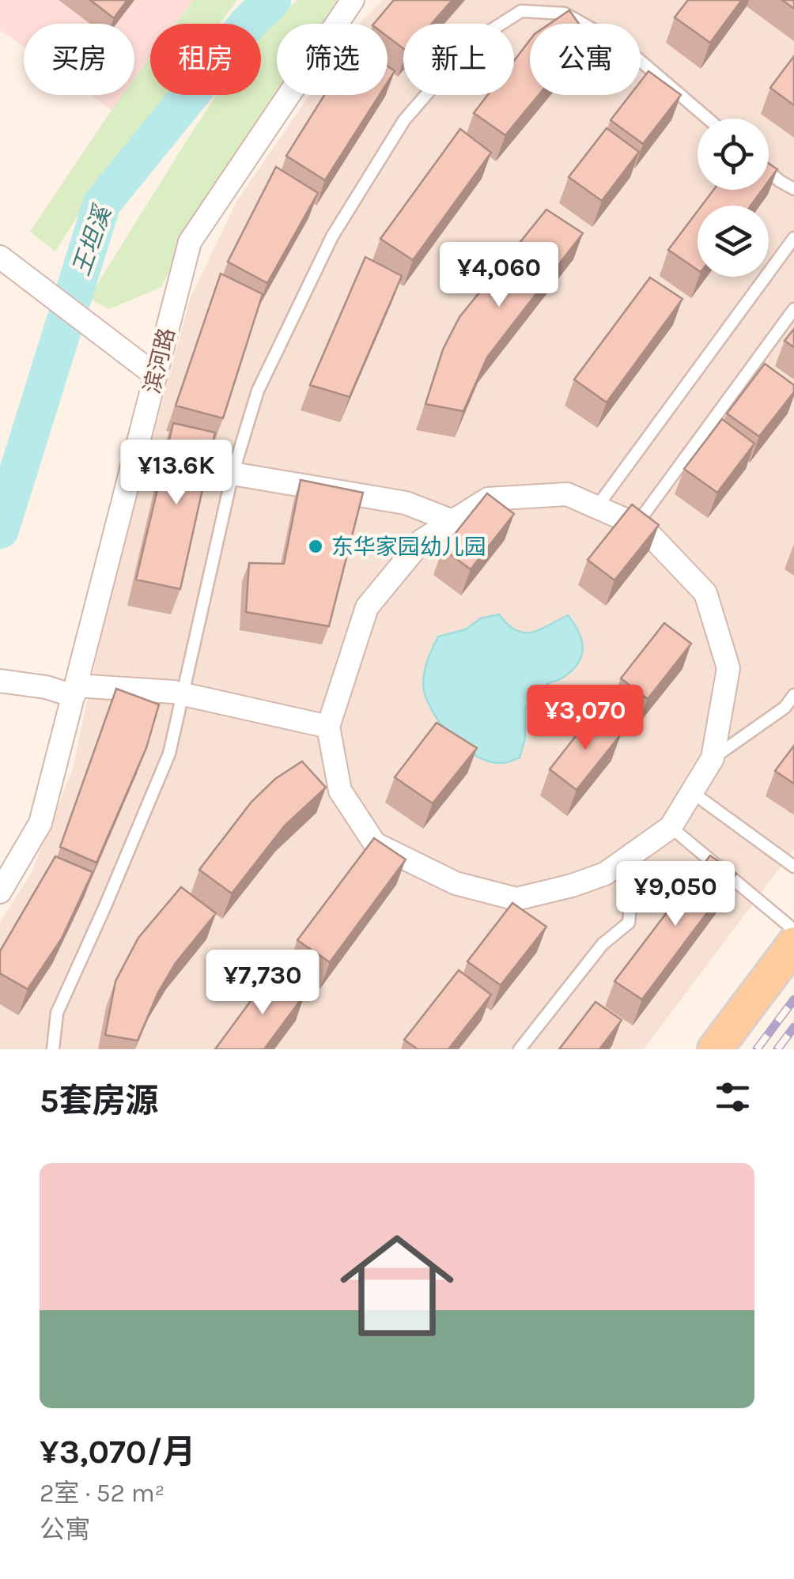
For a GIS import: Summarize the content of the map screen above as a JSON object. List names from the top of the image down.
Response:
{
  "streets": {
    "street": ["滨河路"]
  },
  "water": ["王坦溪"],
  "places": ["东华家园幼儿园"],
  "page": {
    "chip": [
      "买房",
      "租房",
      "筛选",
      "新上",
      "公寓"
    ],
    "price": [
      "¥4,060",
      "¥13.6K",
      "¥3,070",
      "¥9,050",
      "¥7,730"
    ],
    "heading": "5套房源",
    "list": [
      {
        "name": "¥3,070/月",
        "note": "2室 · 52 m² · 公寓"
      }
    ]
  }
}
